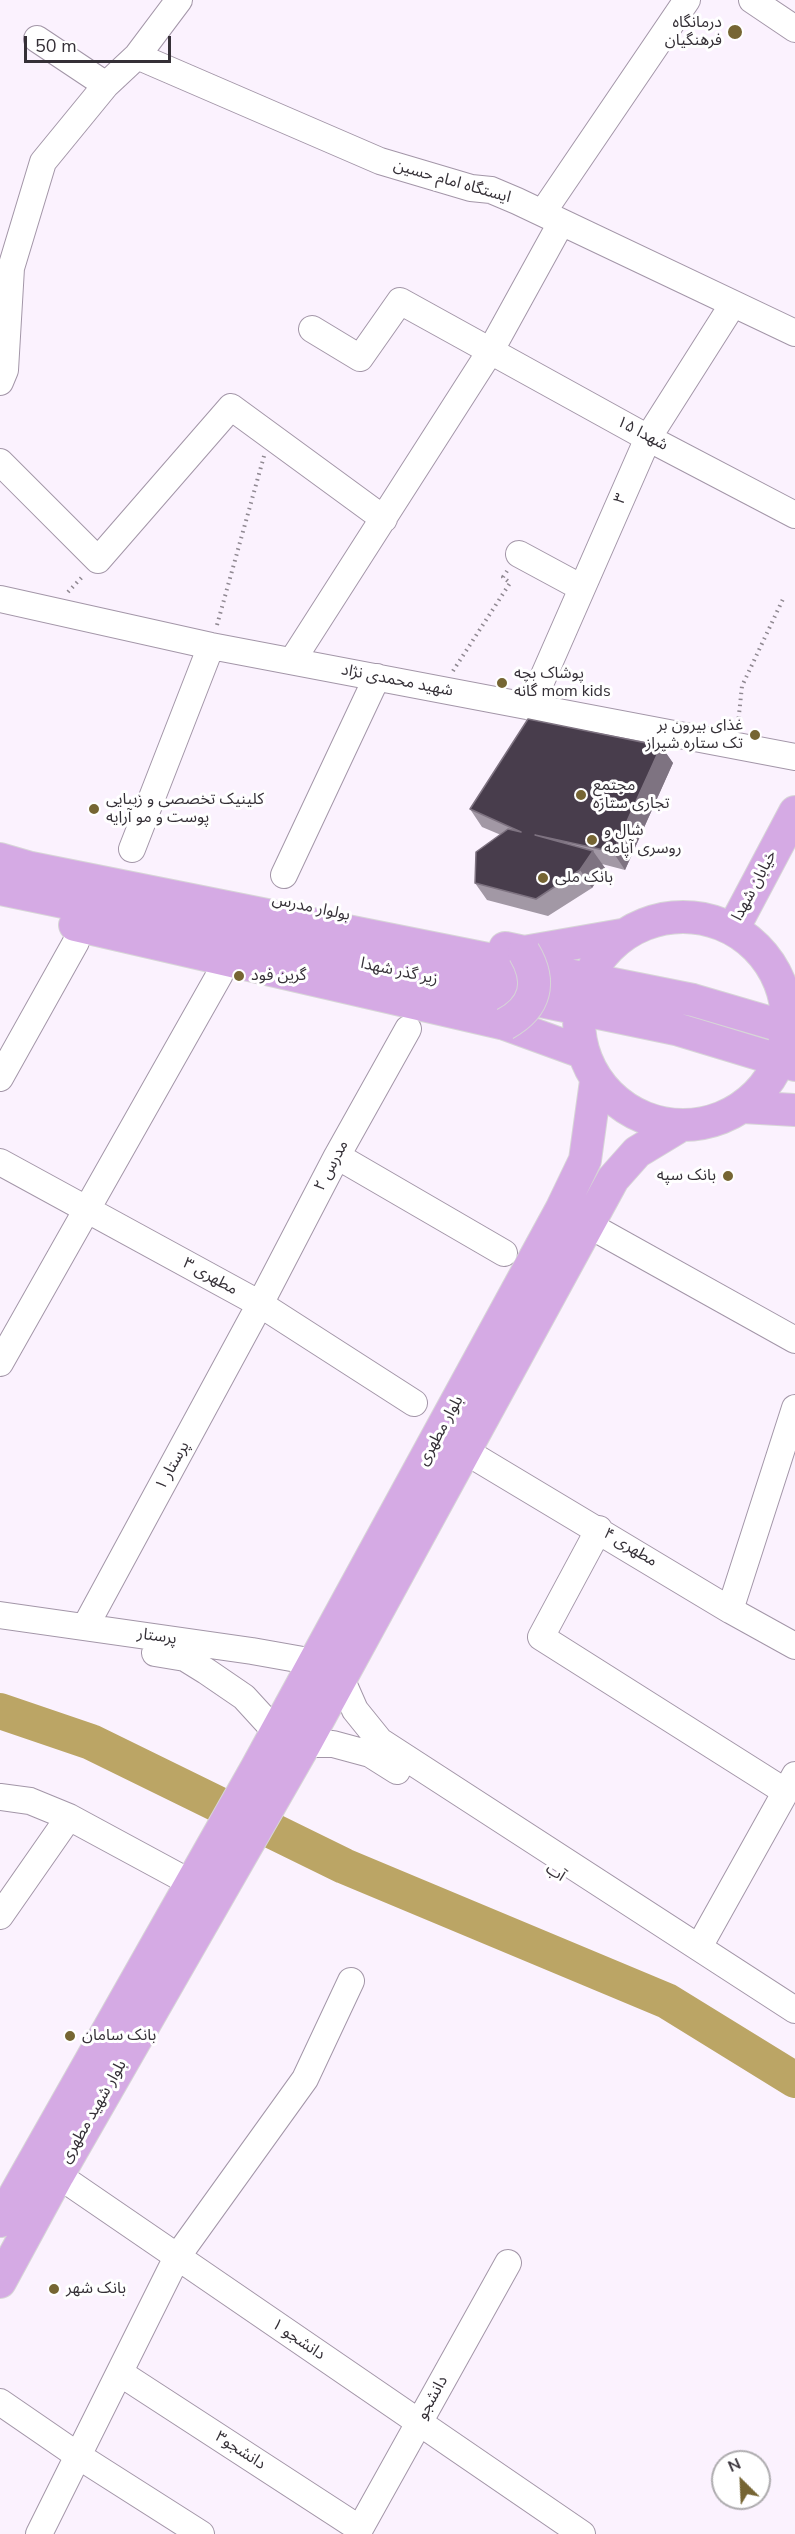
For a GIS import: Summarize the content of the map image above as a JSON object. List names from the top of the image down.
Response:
{
  "streets": {
    "main road": [
      "خیابان شهدا",
      "بولوار مدرس",
      "زیر گذر شهدا",
      "بلوار مطهری",
      "بلوار شهید مطهری"
    ],
    "street": [
      "ایستگاه امام حسین",
      "شهدا ۱۵",
      "۳",
      "شهید محمدی نژاد",
      "مدرس ۲",
      "مطهری ۳",
      "پرستار ۱",
      "مطهری ۴",
      "پرستار",
      "آب",
      "دانشجو ۱",
      "دانشجو",
      "دانشجو۳"
    ]
  },
  "crossings": [
    ["ایستگاه امام حسین", "۳"],
    ["شهدا ۱۵", "۳"],
    ["۳", "شهید محمدی نژاد"],
    ["خیابان شهدا", "بولوار مدرس"],
    ["خیابان شهدا", "بلوار مطهری"],
    ["بولوار مدرس", "بلوار مطهری"],
    ["مدرس ۲", "مطهری ۳"],
    ["مدرس ۲", "پرستار ۱"],
    ["مطهری ۳", "پرستار ۱"],
    ["بلوار مطهری", "مطهری ۴"],
    ["بلوار مطهری", "پرستار"],
    ["بلوار مطهری", "آب"],
    ["پرستار ۱", "پرستار"],
    ["پرستار", "آب"],
    ["بلوار شهید مطهری", "دانشجو ۱"],
    ["دانشجو ۱", "دانشجو"],
    ["دانشجو", "دانشجو۳"]
  ],
  "places": [
    "درمانگاه فرهنگیان",
    "پوشاک بچه گانه mom kids",
    "غذای بیرون بر تک ستاره شیراز",
    "مجتمع تجاری ستاره",
    "کلینیک تخصصی و زیبایی پوست و مو آرایه",
    "شال و روسری آپامه",
    "بانک ملی",
    "گرین فود",
    "بانک سپه",
    "بانک سامان",
    "بانک شهر"
  ],
  "scale_bar": "50 m",
  "north": "top left"
}
